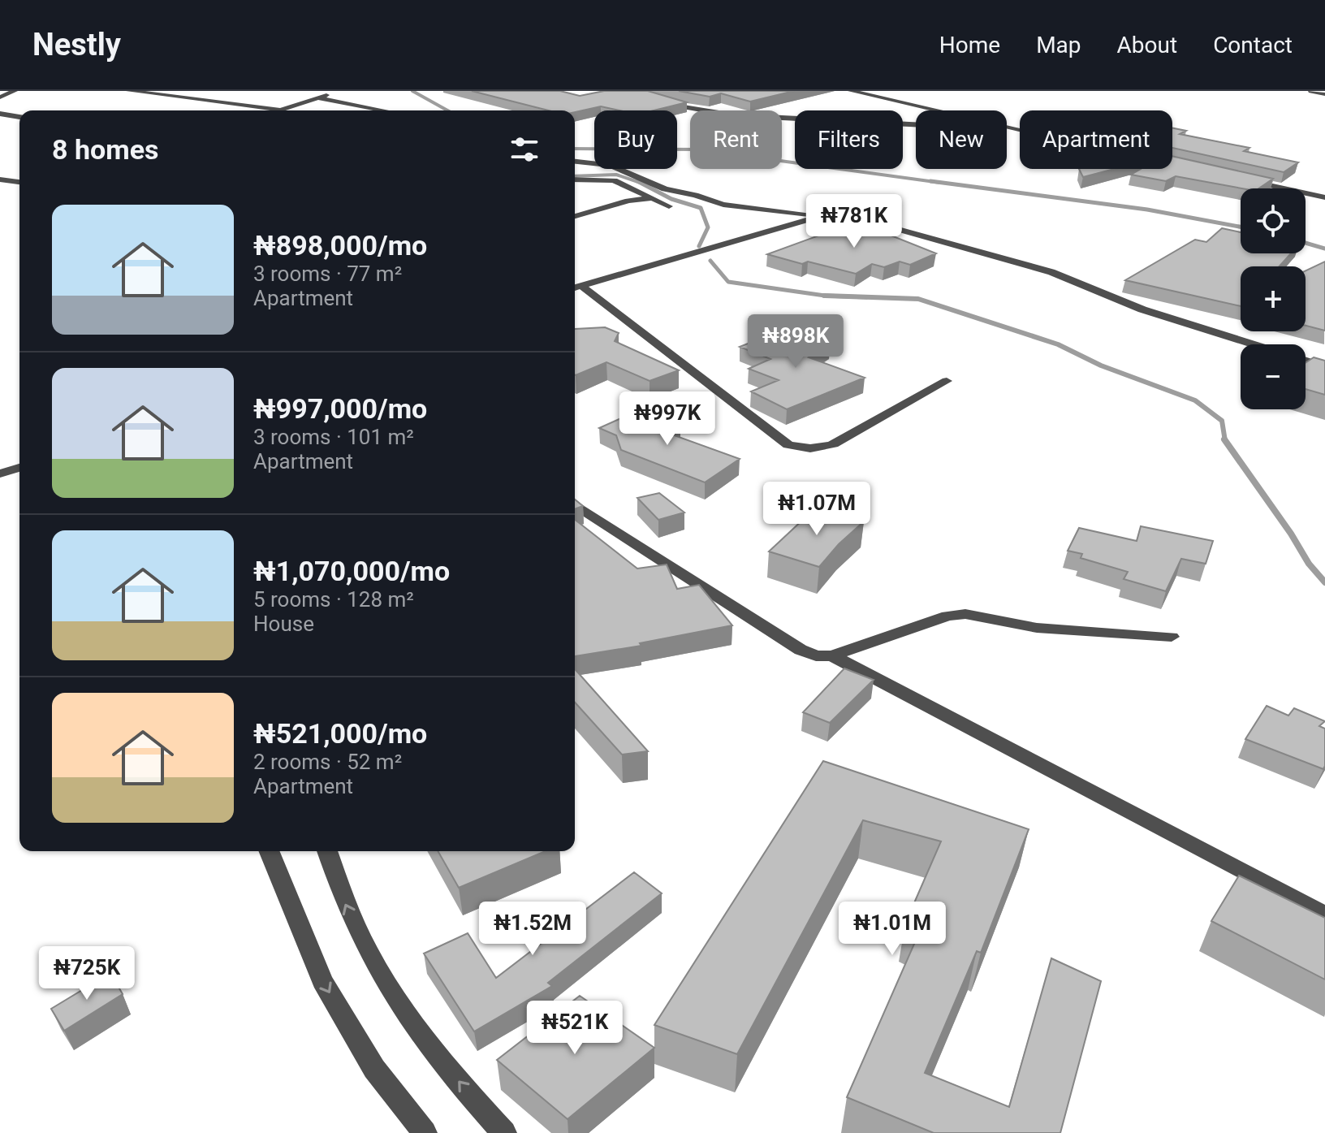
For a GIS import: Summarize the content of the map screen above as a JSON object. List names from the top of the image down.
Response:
{
  "page": {
    "header": "Nestly",
    "nav": [
      "Home",
      "Map",
      "About",
      "Contact"
    ],
    "chip": [
      "Buy",
      "Rent",
      "Filters",
      "New",
      "Apartment"
    ],
    "heading": "8 homes",
    "map_buttons": ["+", "−"],
    "list": [
      {
        "name": "₦898,000/mo",
        "note": "3 rooms · 77 m² · Apartment"
      },
      {
        "name": "₦997,000/mo",
        "note": "3 rooms · 101 m² · Apartment"
      },
      {
        "name": "₦1,070,000/mo",
        "note": "5 rooms · 128 m² · House"
      },
      {
        "name": "₦521,000/mo",
        "note": "2 rooms · 52 m² · Apartment"
      }
    ],
    "price": [
      "₦781K",
      "₦898K",
      "₦997K",
      "₦1.07M",
      "₦1.52M",
      "₦1.01M",
      "₦725K",
      "₦521K"
    ]
  }
}
